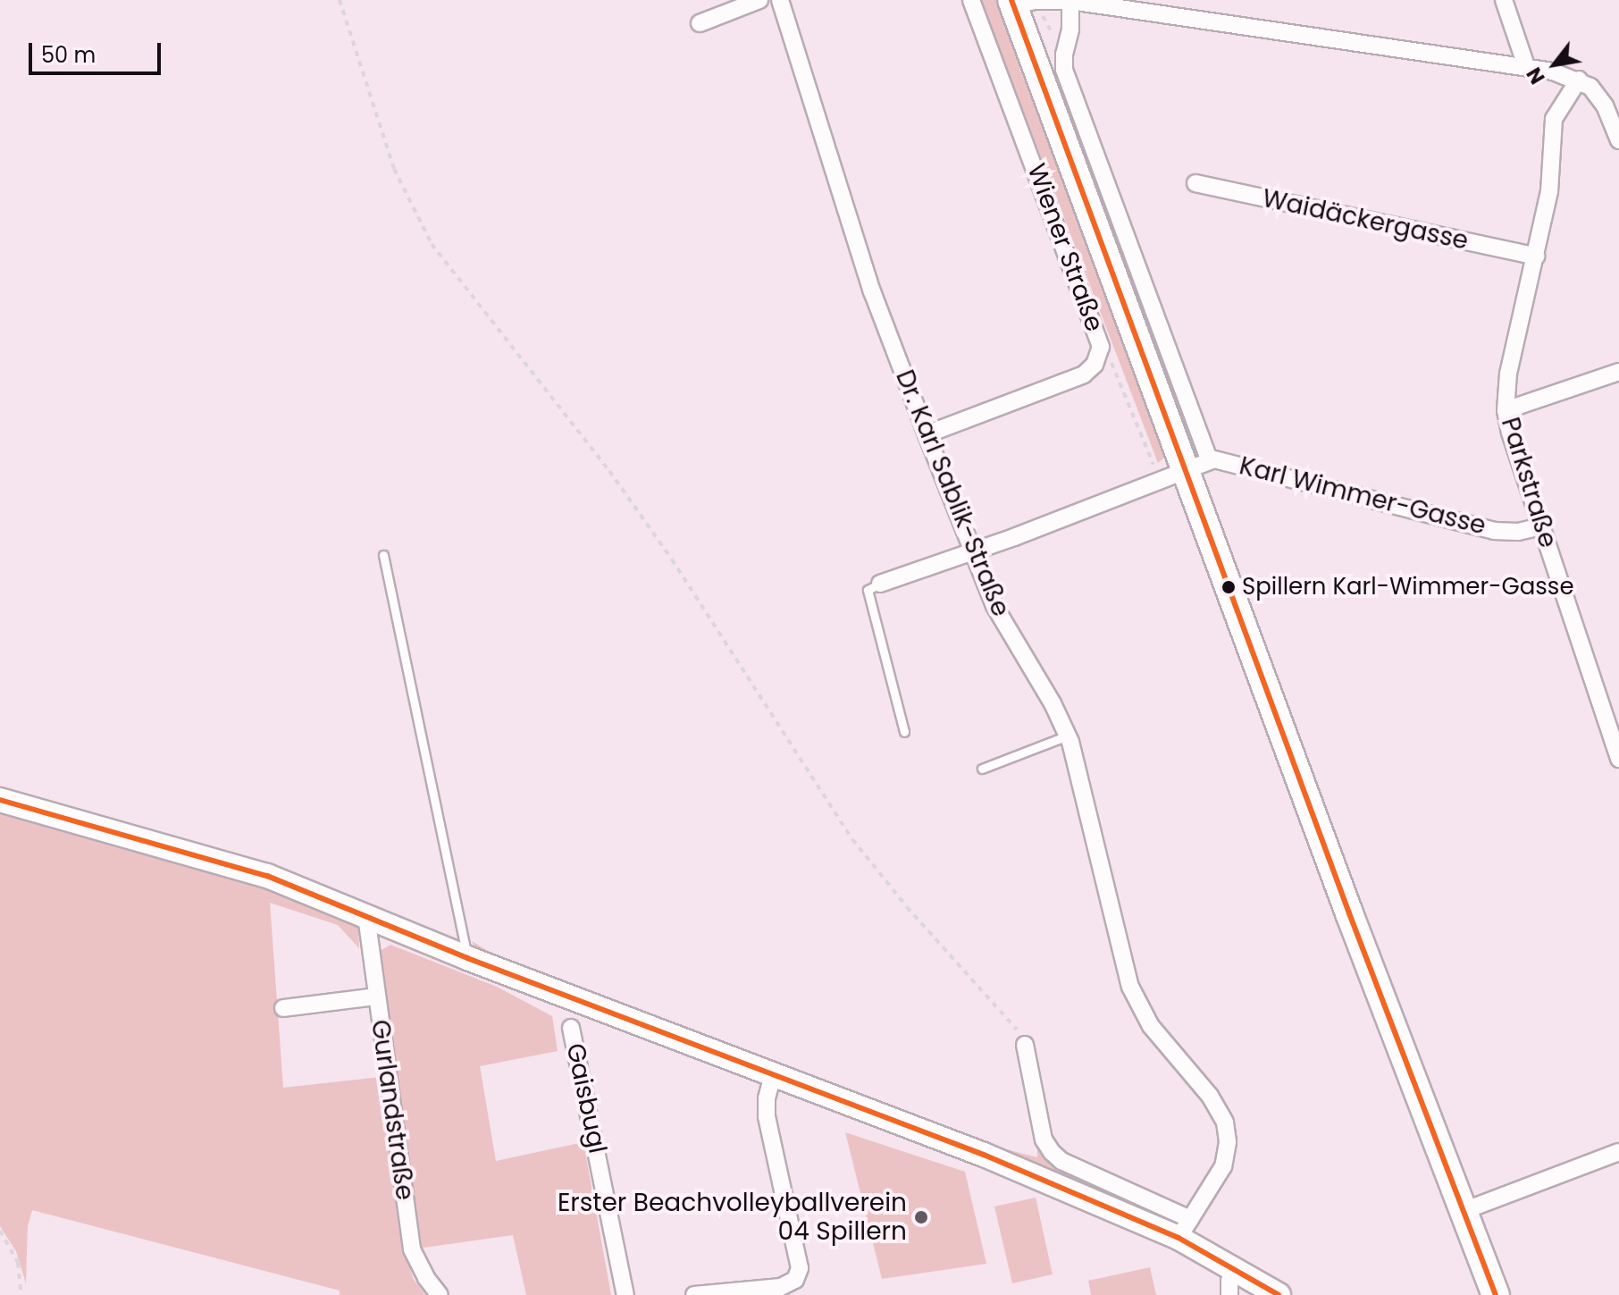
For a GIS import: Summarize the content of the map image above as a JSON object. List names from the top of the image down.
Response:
{
  "streets": {
    "main road": ["Wiener Straße"],
    "street": [
      "Waidäckergasse",
      "Parkstraße",
      "Dr. Karl Sablik-Straße",
      "Karl Wimmer-Gasse",
      "Gaisbugl",
      "Gurlandstraße"
    ]
  },
  "crossings": [
    ["Waidäckergasse", "Parkstraße"],
    ["Wiener Straße", "Dr. Karl Sablik-Straße"],
    ["Wiener Straße", "Karl Wimmer-Gasse"],
    ["Parkstraße", "Karl Wimmer-Gasse"]
  ],
  "places": ["Spillern Karl-Wimmer-Gasse", "Erster Beachvolleyballverein 04 Spillern"],
  "scale_bar": "50 m",
  "north": "bottom left"
}
